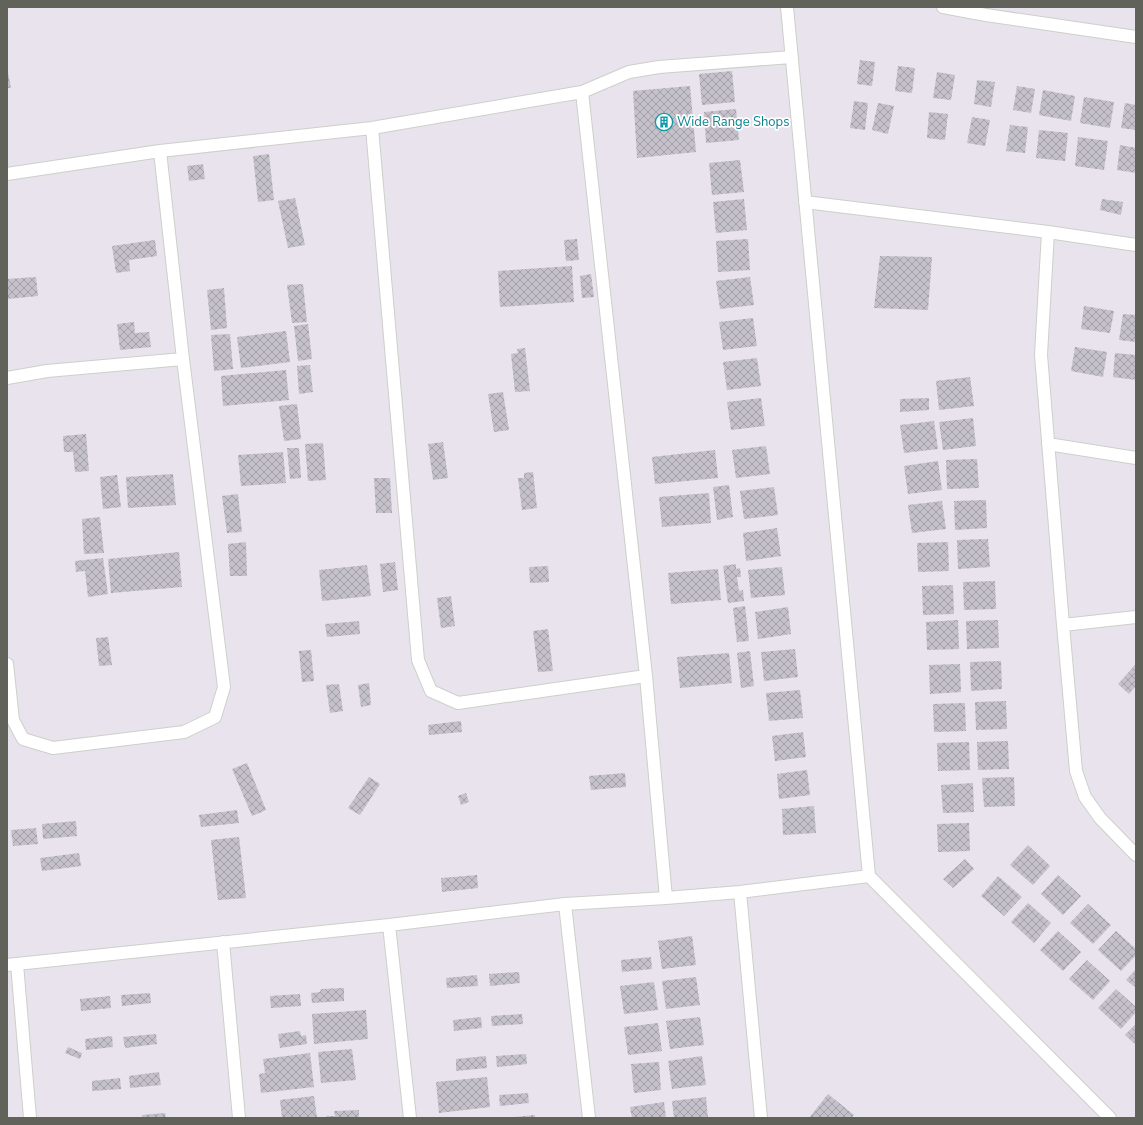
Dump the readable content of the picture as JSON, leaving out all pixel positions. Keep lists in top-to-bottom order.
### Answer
{
  "places": {
    "building": ["Wide Range Shops"]
  }
}
